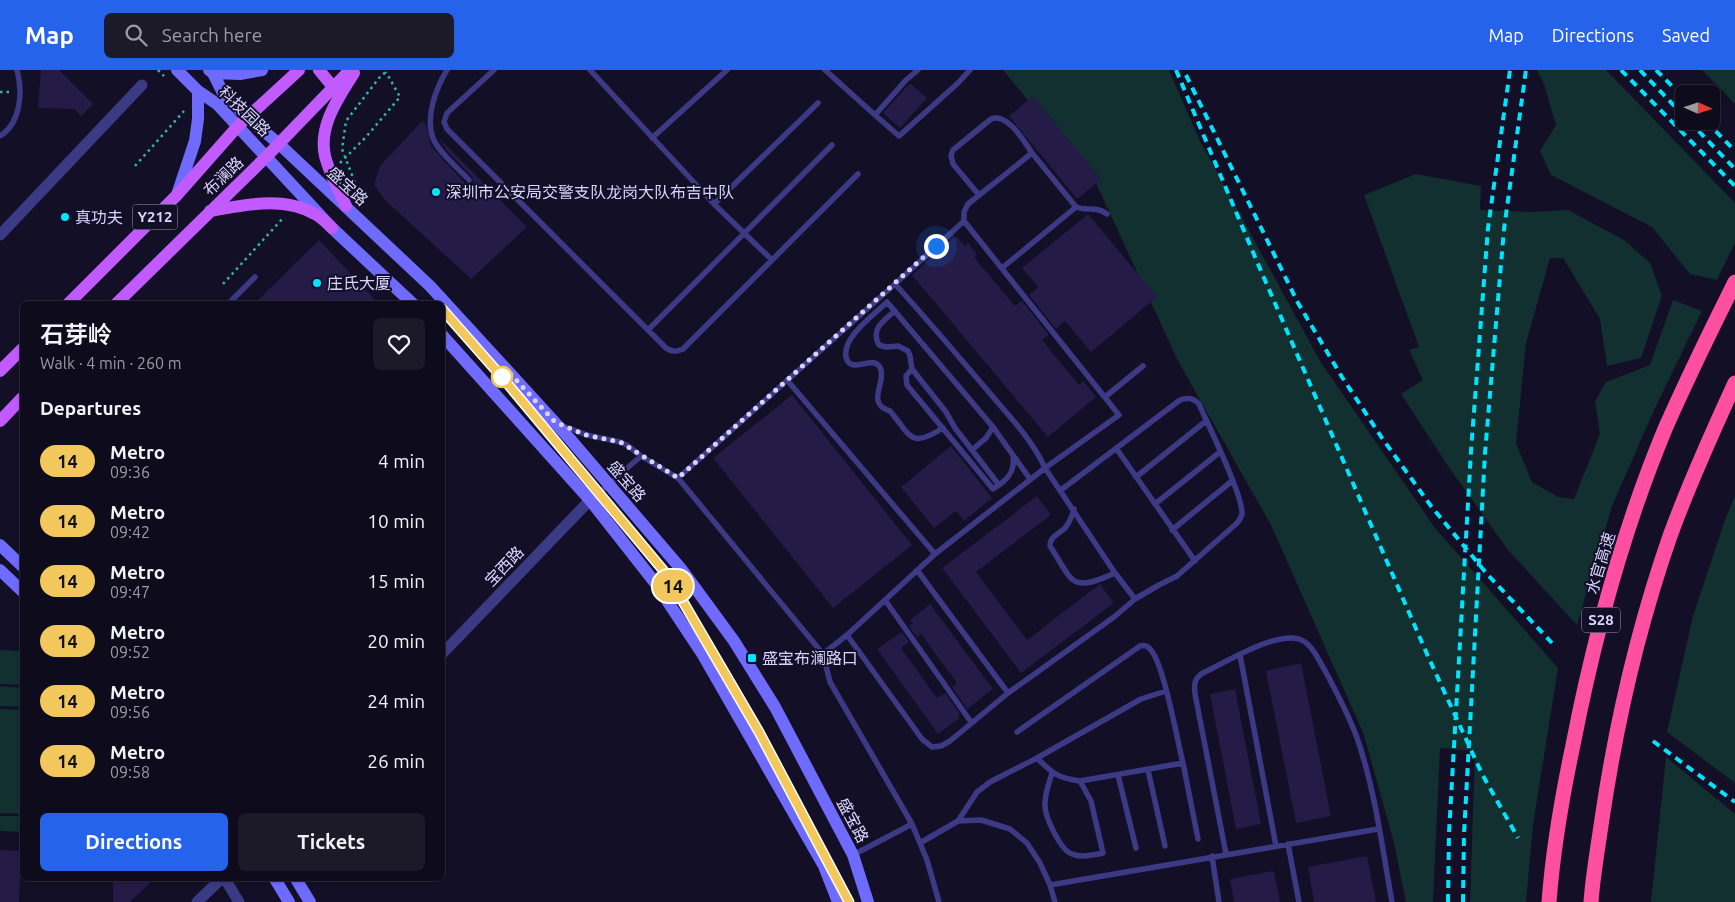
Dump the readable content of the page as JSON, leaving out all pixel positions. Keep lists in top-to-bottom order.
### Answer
{
  "streets": {
    "highway": ["水官高速", "S28"],
    "main road": [
      "科技园路",
      "布澜路",
      "盛宝路",
      "Y212"
    ],
    "street": ["宝西路"]
  },
  "crossings": [
    ["科技园路", "布澜路"],
    ["科技园路", "盛宝路"],
    ["布澜路", "盛宝路"]
  ],
  "places": {
    "other": ["深圳市公安局交警支队龙岗大队布吉中队", "真功夫", "庄氏大厦"],
    "transit": ["盛宝布澜路口"]
  },
  "lines": ["metro line 14"],
  "north": "right",
  "page": {
    "header": "Map",
    "search": "Search here",
    "nav": ["Map", "Directions", "Saved"],
    "on_map": "14",
    "heading": [
      ["石芽岭", "Walk · 4 min · 260 m"],
      "Departures"
    ],
    "list": [
      {
        "mark": "14",
        "name": "Metro",
        "note": "09:36",
        "value": "4 min"
      },
      {
        "mark": "14",
        "name": "Metro",
        "note": "09:42",
        "value": "10 min"
      },
      {
        "mark": "14",
        "name": "Metro",
        "note": "09:47",
        "value": "15 min"
      },
      {
        "mark": "14",
        "name": "Metro",
        "note": "09:52",
        "value": "20 min"
      },
      {
        "mark": "14",
        "name": "Metro",
        "note": "09:56",
        "value": "24 min"
      },
      {
        "mark": "14",
        "name": "Metro",
        "note": "09:58",
        "value": "26 min"
      }
    ],
    "buttons": ["Directions", "Tickets"]
  }
}
